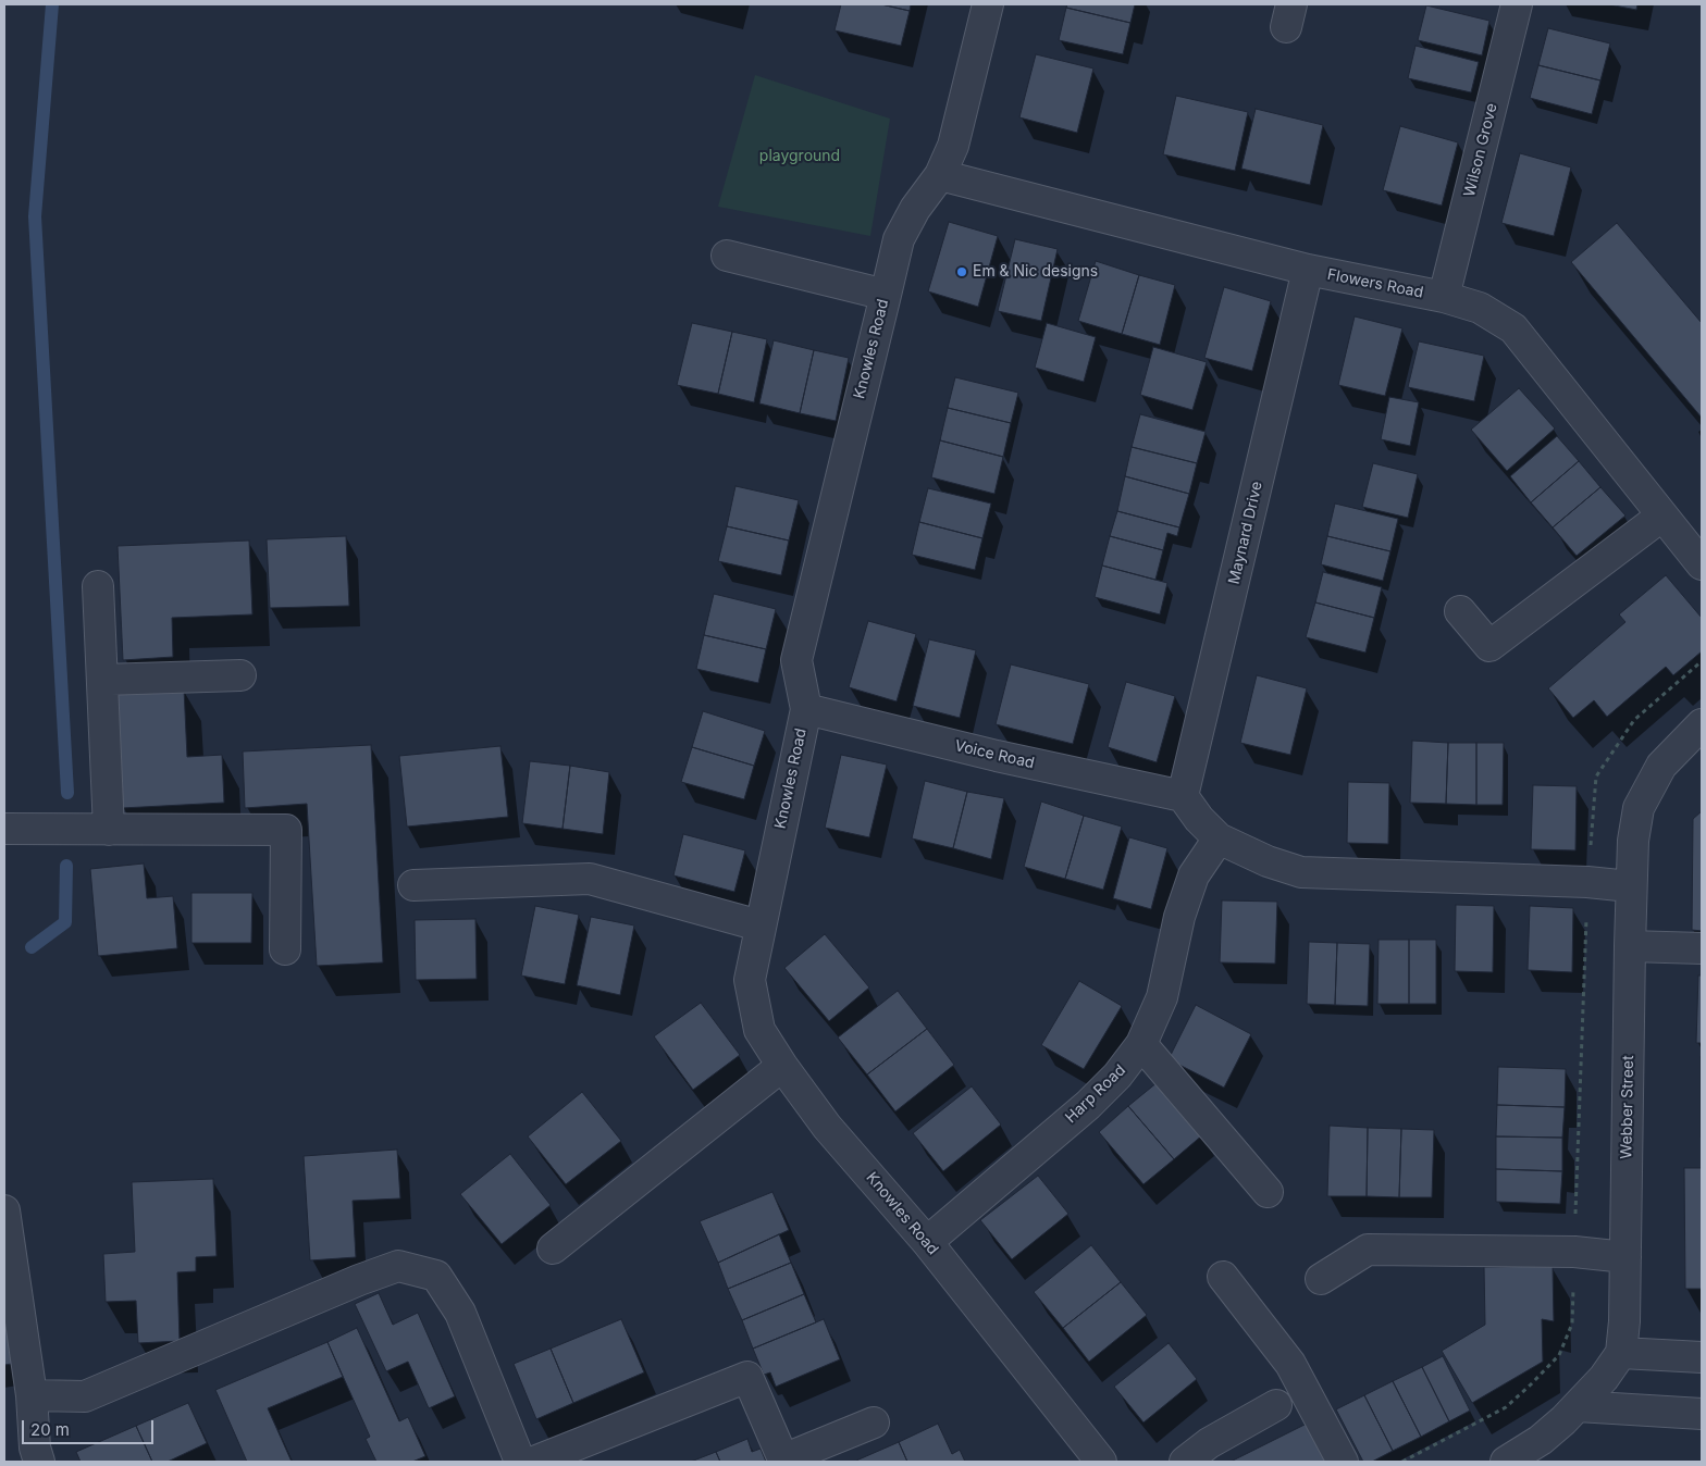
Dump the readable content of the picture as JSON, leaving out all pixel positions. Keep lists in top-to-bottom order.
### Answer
{
  "streets": {
    "street": [
      "Wilson Grove",
      "Flowers Road",
      "Knowles Road",
      "Maynard Drive",
      "Voice Road",
      "Harp Road",
      "Webber Street"
    ]
  },
  "crossings": [
    ["Wilson Grove", "Flowers Road"],
    ["Flowers Road", "Knowles Road"],
    ["Flowers Road", "Maynard Drive"],
    ["Knowles Road", "Voice Road"],
    ["Knowles Road", "Harp Road"],
    ["Maynard Drive", "Voice Road"]
  ],
  "parks": ["playground"],
  "places": ["Em & Nic designs"],
  "scale_bar": "20 m"
}
